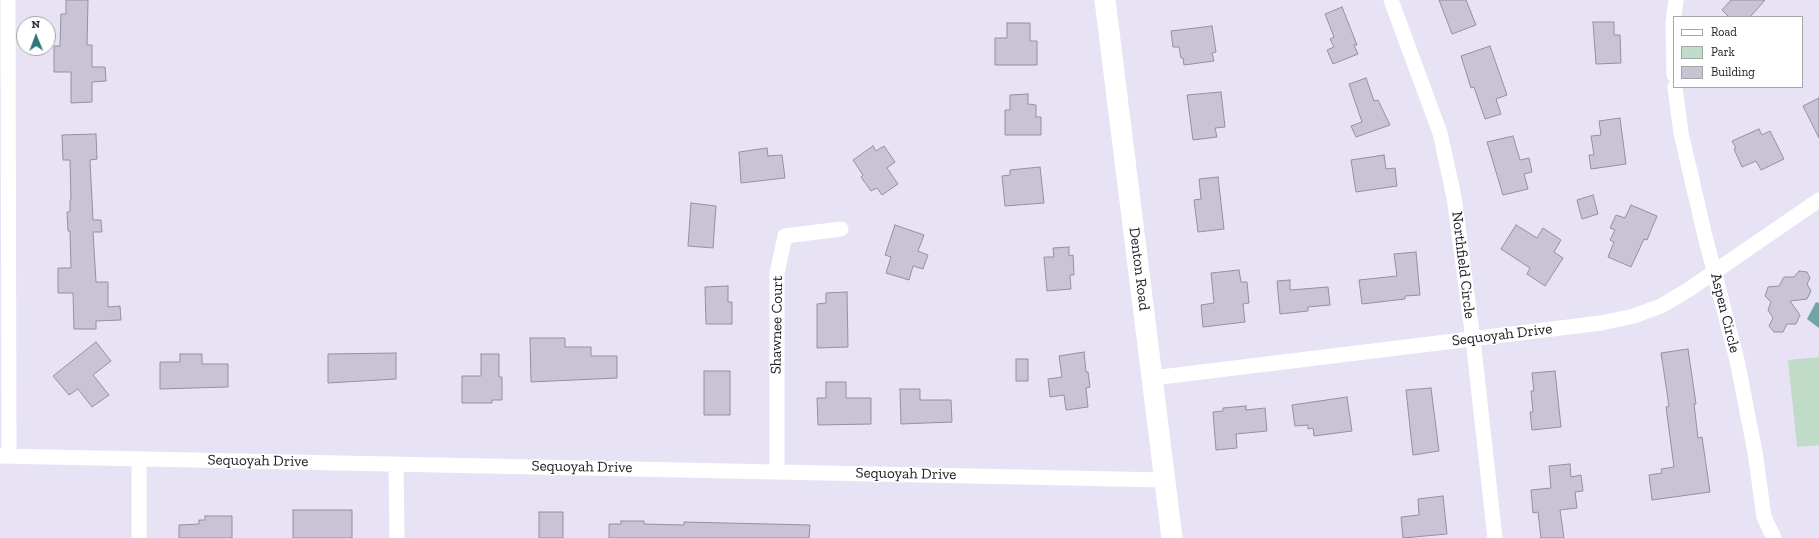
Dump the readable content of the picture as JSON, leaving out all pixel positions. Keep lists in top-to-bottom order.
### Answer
{
  "streets": {
    "street": [
      "Northfield Circle",
      "Denton Road",
      "Aspen Circle",
      "Shawnee Court",
      "Sequoyah Drive"
    ]
  },
  "crossings": [
    ["Northfield Circle", "Sequoyah Drive"],
    ["Denton Road", "Sequoyah Drive"],
    ["Aspen Circle", "Sequoyah Drive"],
    ["Shawnee Court", "Sequoyah Drive"]
  ],
  "legend": ["Road", "Park", "Building"],
  "north": "top"
}
